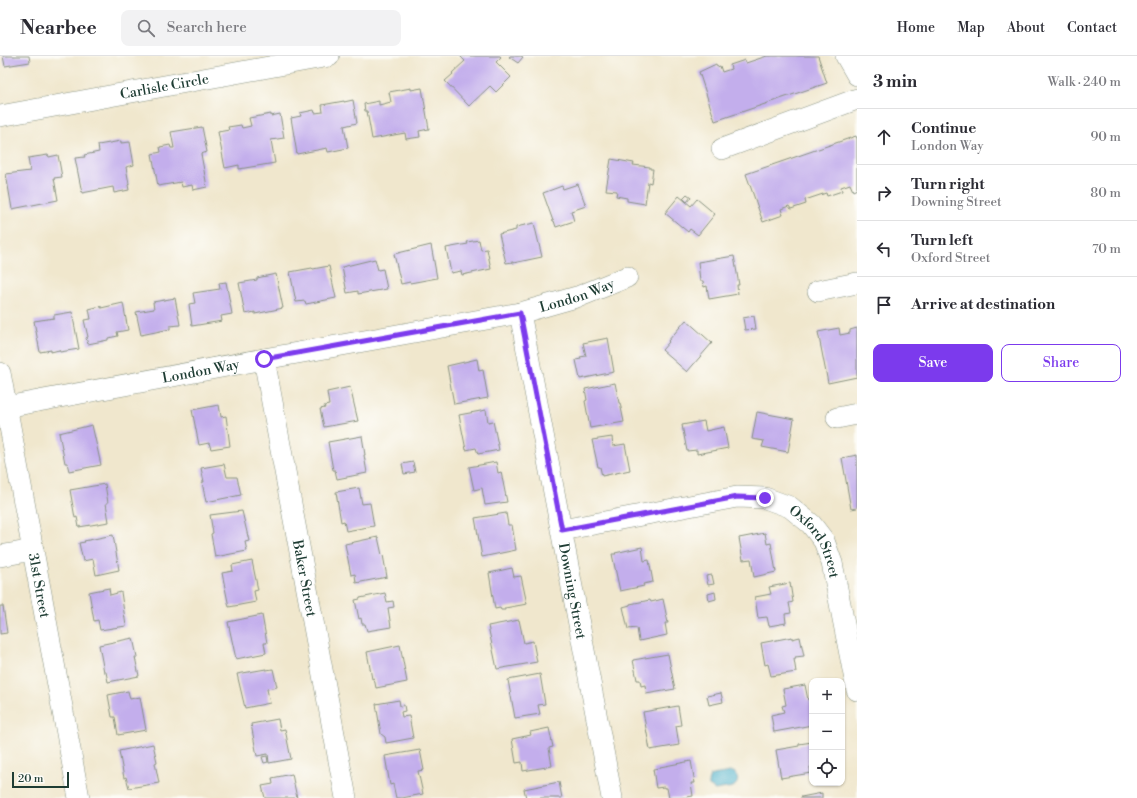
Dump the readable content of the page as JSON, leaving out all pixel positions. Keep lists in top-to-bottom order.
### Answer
{
  "streets": {
    "street": [
      "Carlisle Circle",
      "London Way",
      "Oxford Street",
      "Baker Street",
      "31st Street",
      "Downing Street"
    ]
  },
  "crossings": [
    ["London Way", "Baker Street"],
    ["London Way", "31st Street"],
    ["London Way", "Downing Street"],
    ["Oxford Street", "Downing Street"]
  ],
  "scale_bar": "20 m",
  "page": {
    "header": "Nearbee",
    "search": "Search here",
    "nav": [
      "Home",
      "Map",
      "About",
      "Contact"
    ],
    "heading": ["3 min", "Walk · 240 m"],
    "list": [
      ["Continue", "London Way", "90 m"],
      ["Turn right", "Downing Street", "80 m"],
      ["Turn left", "Oxford Street", "70 m"],
      "Arrive at destination"
    ],
    "buttons": ["Save", "Share"],
    "map_buttons": ["+", "−"],
    "scale": "20 m"
  }
}
